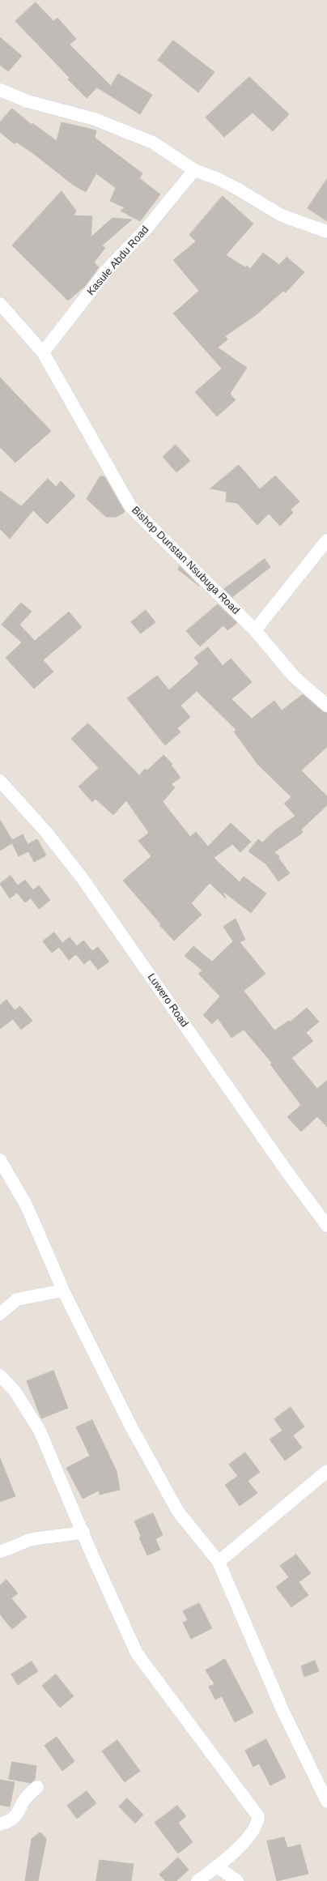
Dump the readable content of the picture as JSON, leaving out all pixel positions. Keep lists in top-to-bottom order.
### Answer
{
  "streets": {
    "street": ["Kasule Abdu Road", "Bishop Dunstan Nsubuga Road", "Luwero Road"]
  },
  "crossings": [
    ["Kasule Abdu Road", "Bishop Dunstan Nsubuga Road"]
  ]
}
